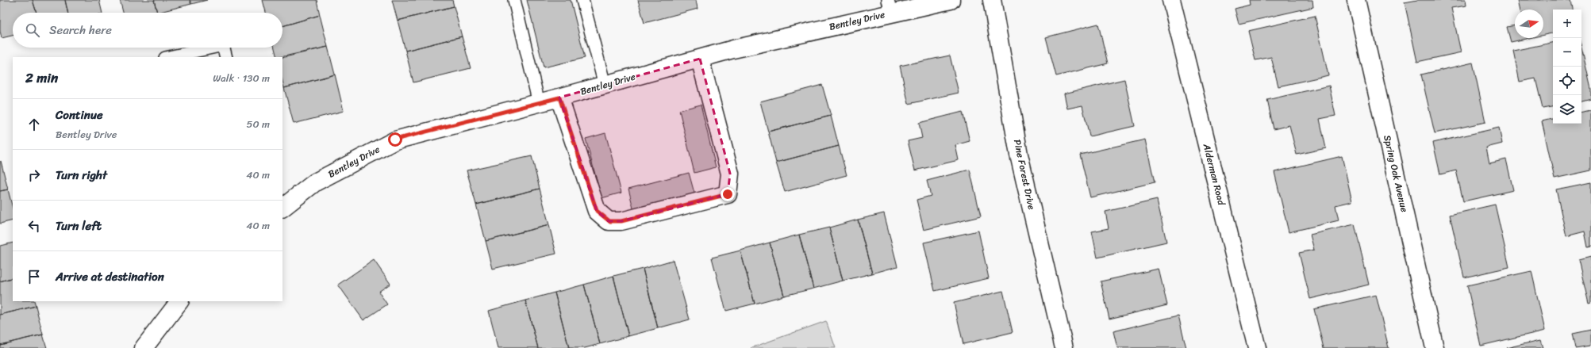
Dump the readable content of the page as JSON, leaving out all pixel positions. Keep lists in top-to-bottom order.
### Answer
{
  "streets": {
    "street": [
      "Bentley Drive",
      "Spring Oak Avenue",
      "Pine Forest Drive",
      "Alderman Road"
    ]
  },
  "north": "right",
  "page": {
    "map_buttons": ["+", "−"],
    "search": "Search here",
    "heading": ["2 min", "Walk · 130 m"],
    "list": [
      ["Continue", "Bentley Drive", "50 m"],
      ["Turn right", "40 m"],
      ["Turn left", "40 m"],
      "Arrive at destination"
    ]
  }
}
